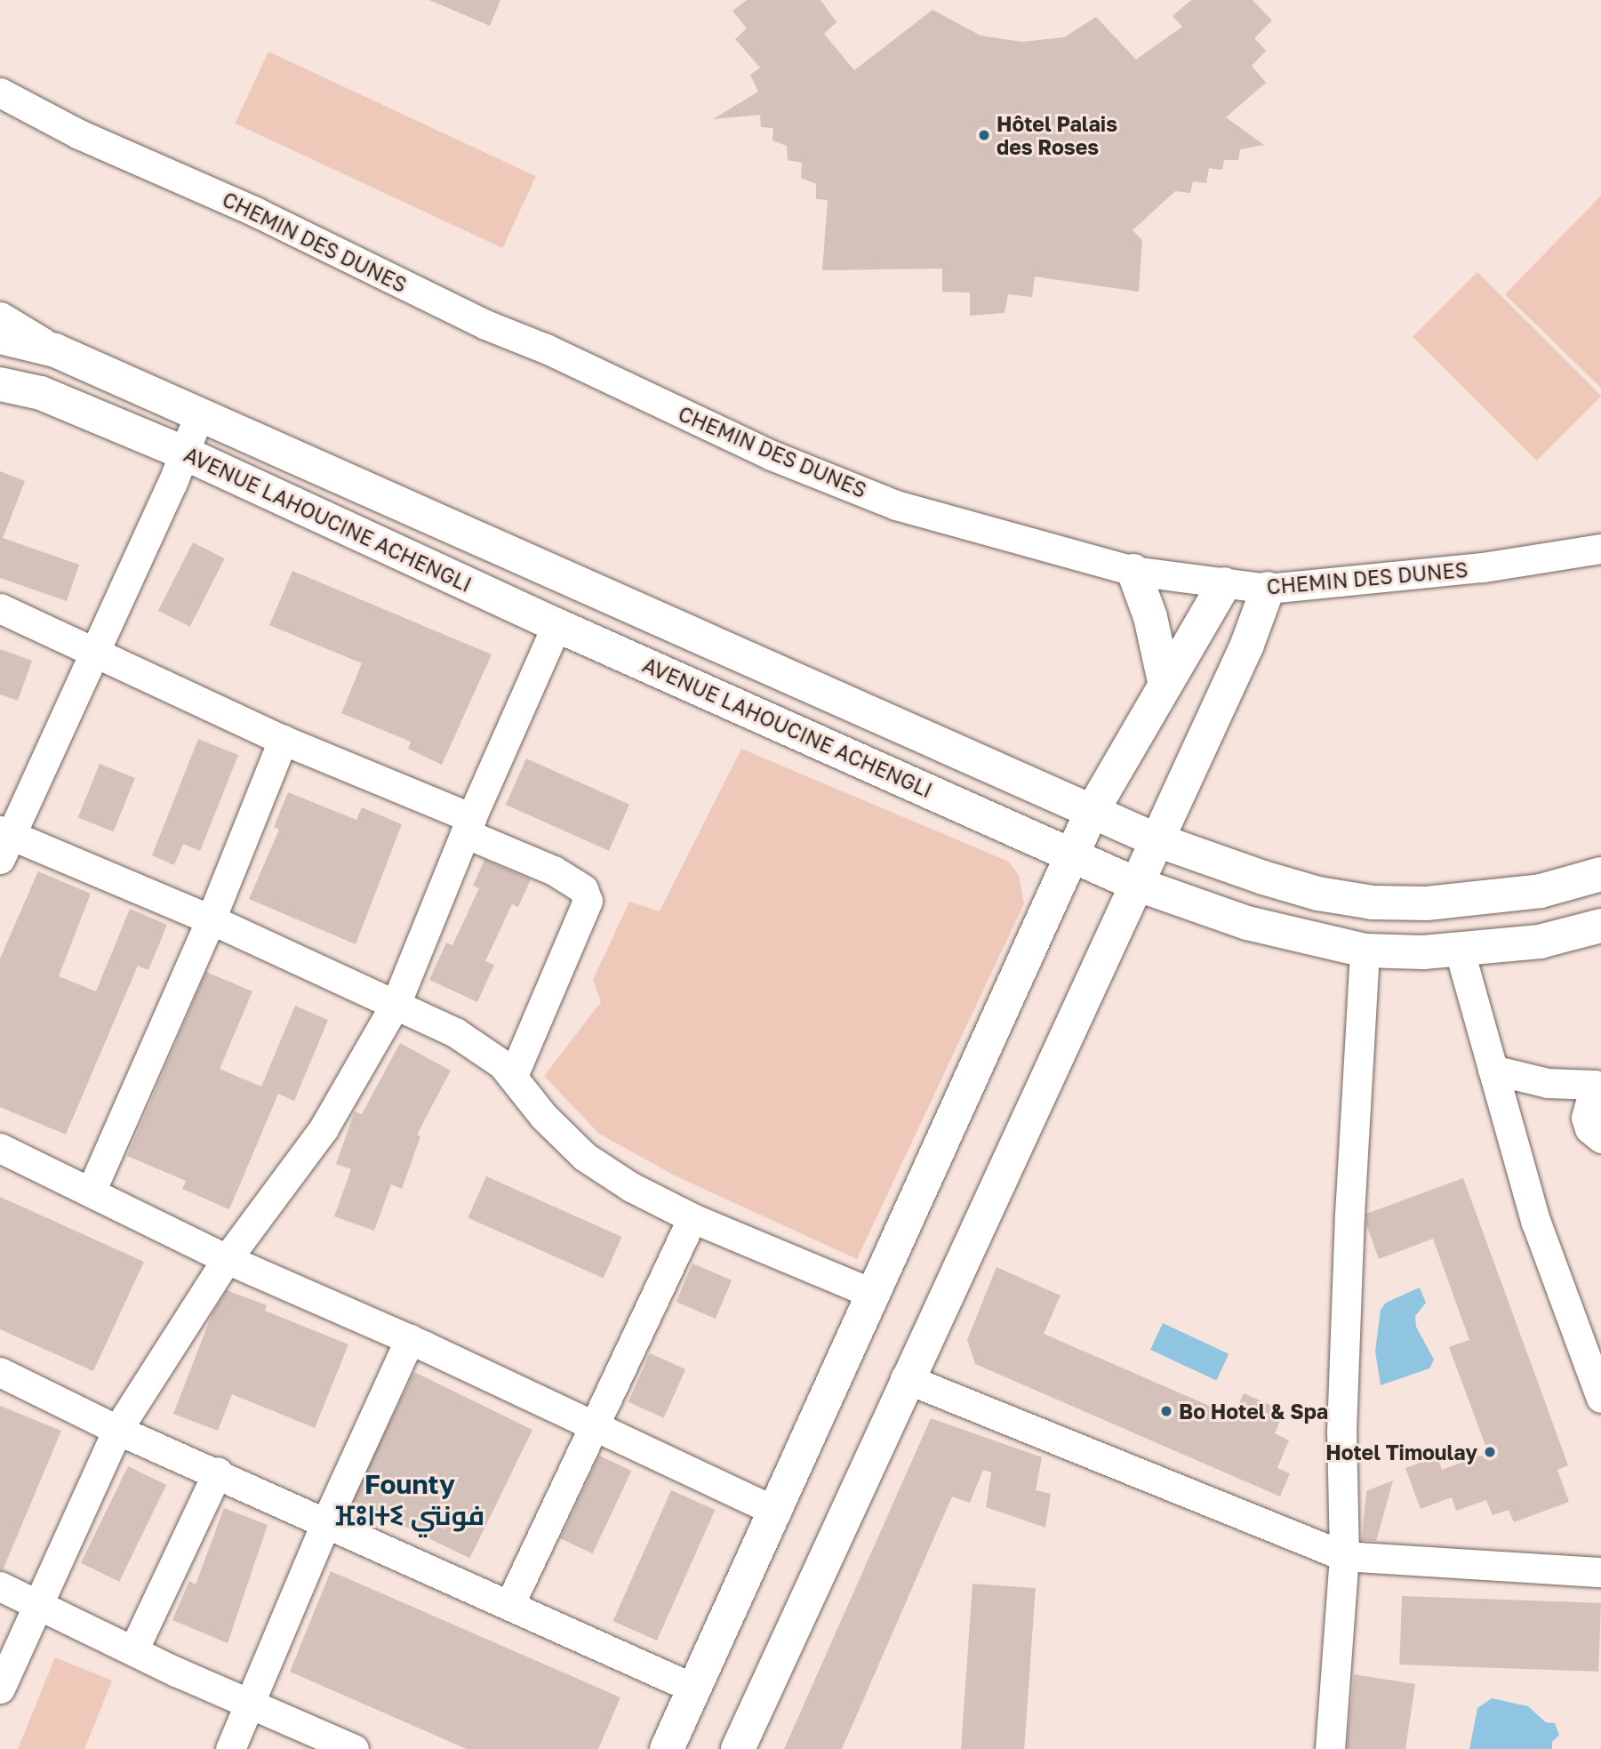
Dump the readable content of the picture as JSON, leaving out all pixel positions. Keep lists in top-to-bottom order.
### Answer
{
  "streets": {
    "street": ["CHEMIN DES DUNES", "AVENUE LAHOUCINE ACHENGLI"]
  },
  "districts": ["Founty ⴼⵓⵏⵜⵉ فونتي"],
  "places": ["Hôtel Palais des Roses", "Bo Hotel & Spa", "Hotel Timoulay"]
}
